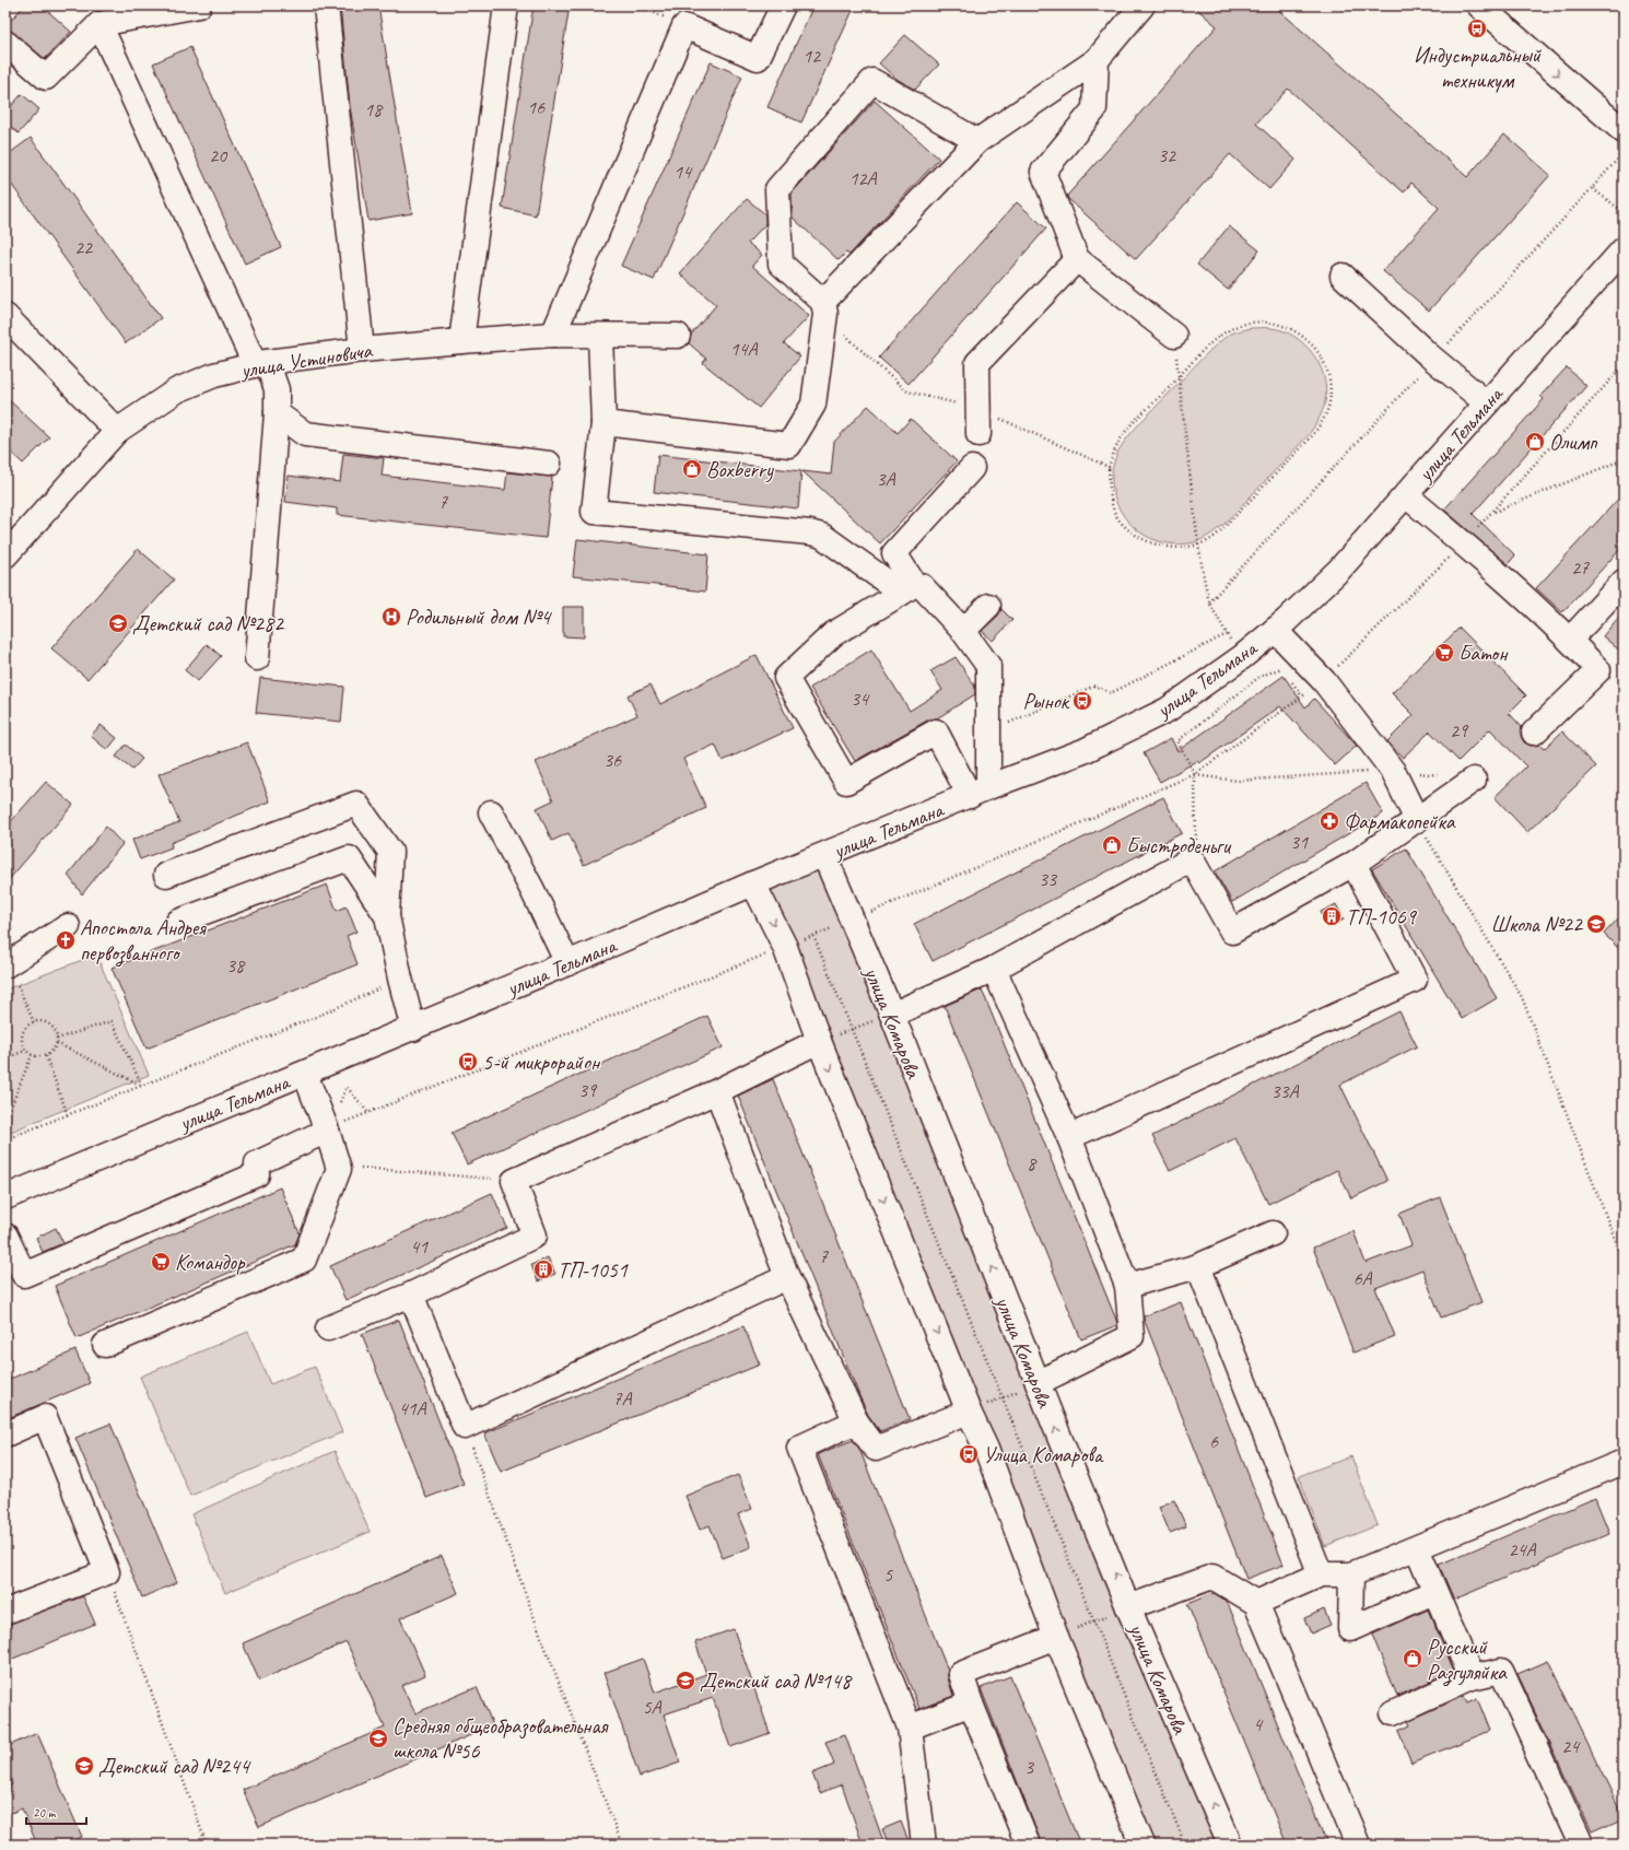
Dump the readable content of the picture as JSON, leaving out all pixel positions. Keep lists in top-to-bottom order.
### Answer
{
  "streets": {
    "street": ["улица Устиновича", "улица Тельмана", "улица Комарова"]
  },
  "crossings": [
    ["улица Тельмана", "улица Комарова"]
  ],
  "places": {
    "bus stop": [
      "Индустриальный техникум",
      "Рынок",
      "5-й микрорайон",
      "Улица Комарова"
    ],
    "shop": [
      "Олимп",
      "Boxberry",
      "Быстроденьги",
      "Русский Разгуляйка"
    ],
    "hospital": ["Родильный дом №4"],
    "school or university": [
      "Детский сад №282",
      "Школа №22",
      "Детский сад №148",
      "Средняя общеобразовательная школа №56",
      "Детский сад №244"
    ],
    "supermarket": ["Батон", "Командор"],
    "pharmacy": ["Фармакопейка"],
    "building": ["ТП-1069", "ТП-1051"],
    "church": ["Апостола Андрея первозванного"]
  },
  "house_numbers": [
    "12",
    "16",
    "18",
    "20",
    "32",
    "14",
    "12А",
    "22",
    "14А",
    "3А",
    "7",
    "27",
    "34",
    "29",
    "36",
    "31",
    "33",
    "38",
    "39",
    "33А",
    "8",
    "41",
    "7",
    "6А",
    "7А",
    "41А",
    "6",
    "24А",
    "5",
    "5А",
    "4",
    "24",
    "3"
  ],
  "scale_bar": "20 m"
}
